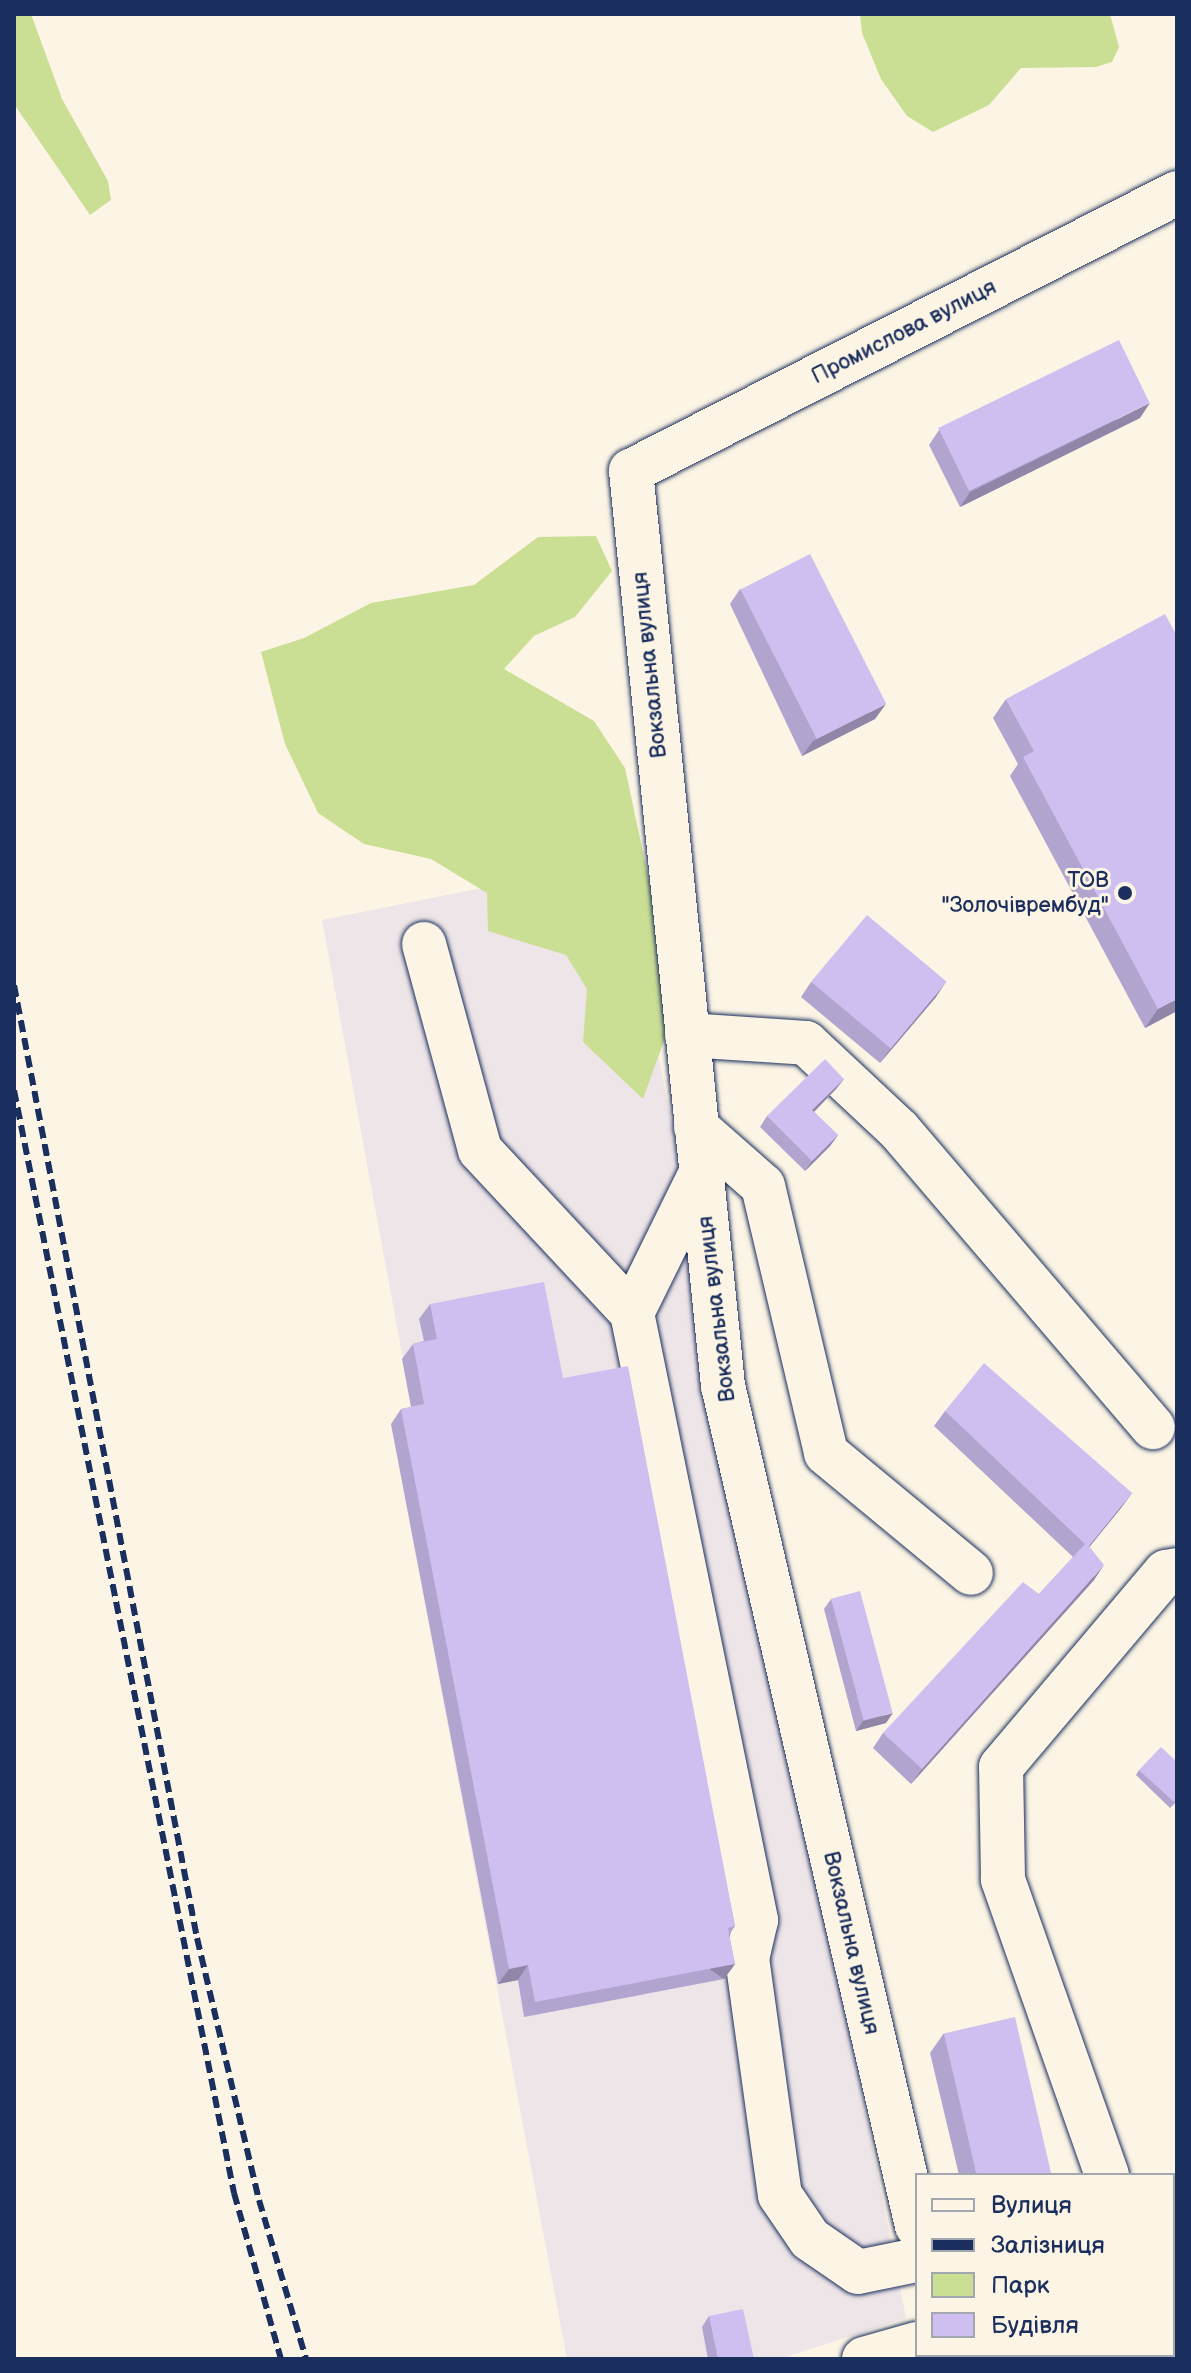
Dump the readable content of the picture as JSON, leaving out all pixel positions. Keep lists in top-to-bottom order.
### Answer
{
  "streets": {
    "street": ["Промислова вулиця", "Вокзальна вулиця"]
  },
  "crossings": [
    ["Промислова вулиця", "Вокзальна вулиця"]
  ],
  "places": ["ТОВ \"Золочіврембуд\""],
  "legend": [
    "Вулиця",
    "Залізниця",
    "Парк",
    "Будівля"
  ]
}
